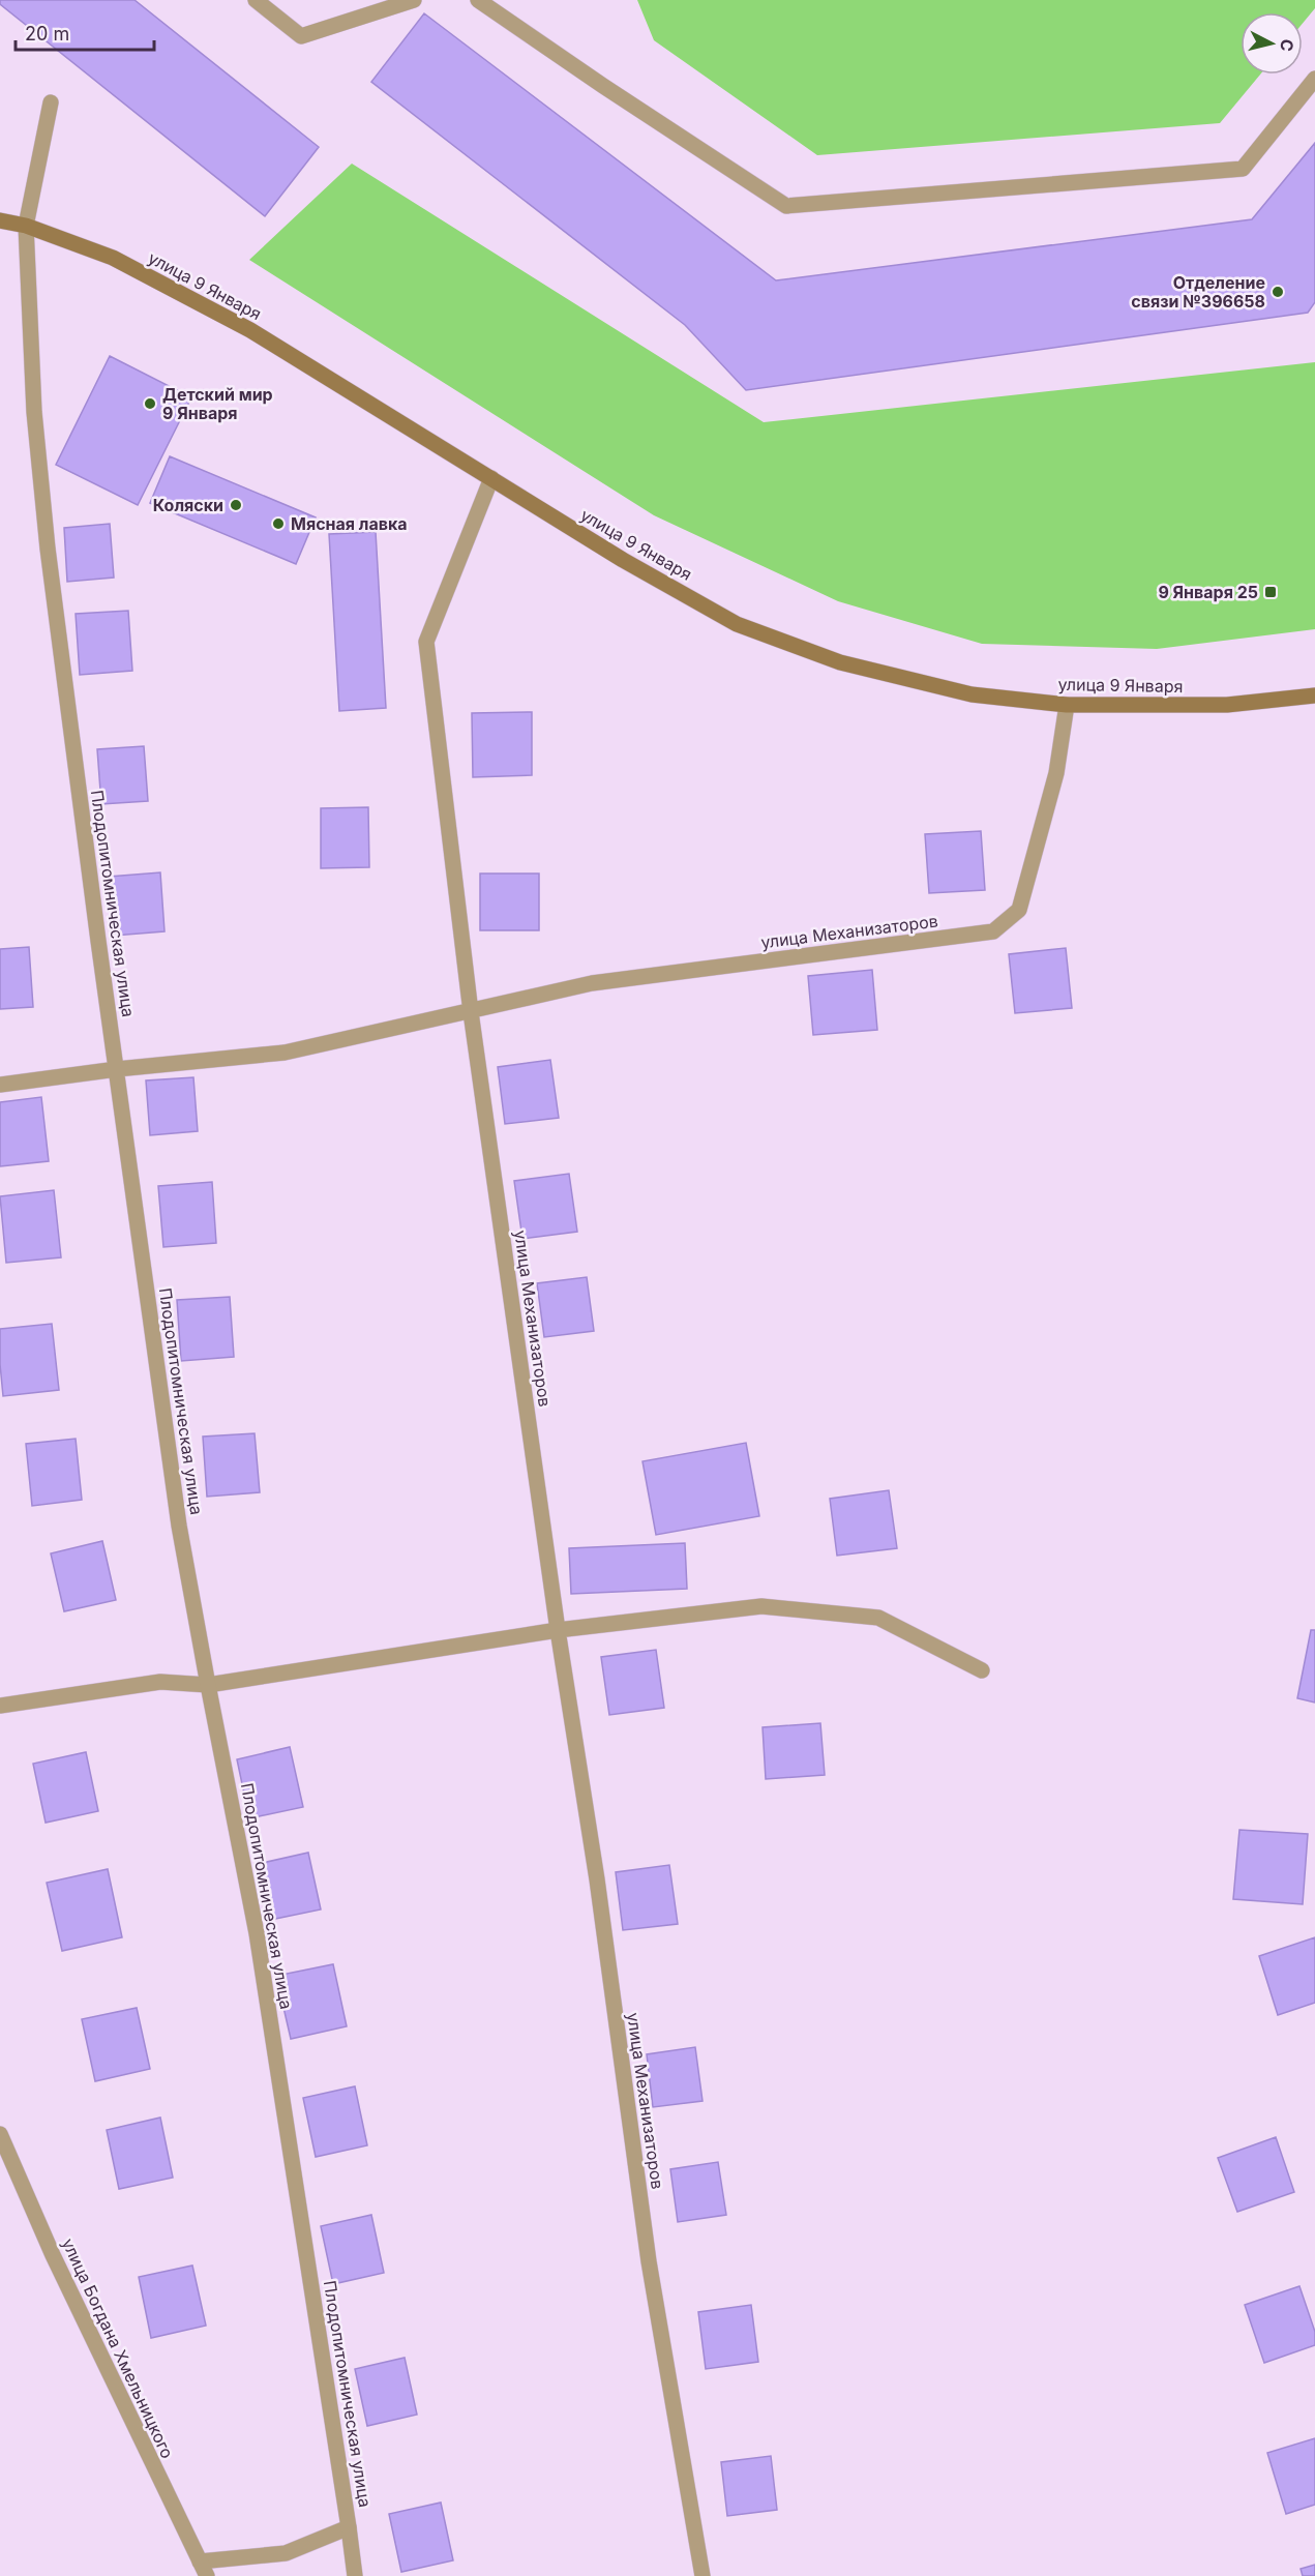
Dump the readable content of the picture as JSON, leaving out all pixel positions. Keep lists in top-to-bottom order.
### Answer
{
  "streets": {
    "main road": ["улица 9 Января"],
    "street": ["Плодопитомническая улица", "улица Механизаторов", "улица Богдана Хмельницкого"]
  },
  "crossings": [
    ["улица 9 Января", "Плодопитомническая улица"],
    ["улица 9 Января", "улица Механизаторов"]
  ],
  "places": {
    "other": [
      "Отделение связи №396658",
      "Детский мир 9 Января",
      "Коляски",
      "Мясная лавка"
    ],
    "transit": ["9 Января 25"]
  },
  "scale_bar": "20 m",
  "north": "right"
}
